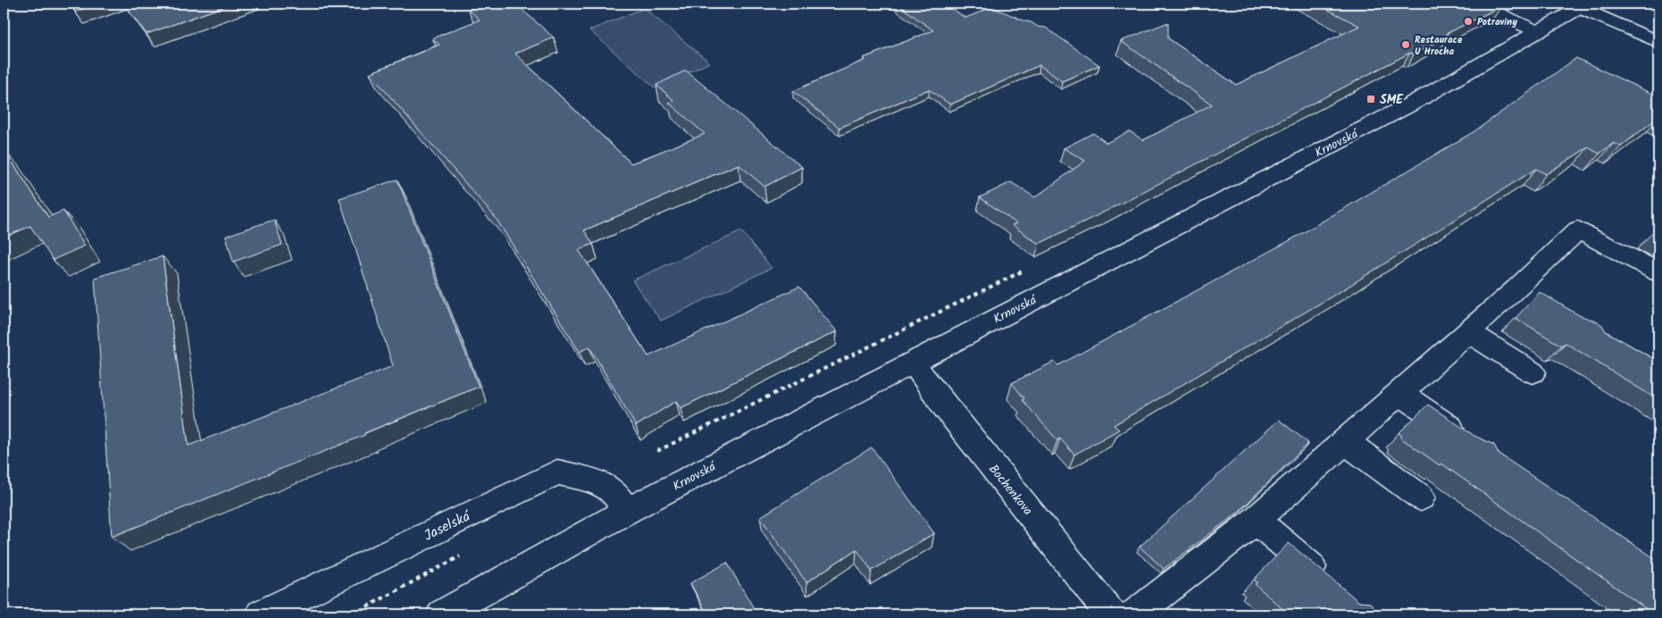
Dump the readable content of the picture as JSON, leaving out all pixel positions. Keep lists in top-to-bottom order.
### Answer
{
  "streets": {
    "street": ["Krnovská", "Bochenkova", "Jaselská"]
  },
  "crossings": [
    ["Krnovská", "Bochenkova"],
    ["Krnovská", "Jaselská"]
  ],
  "places": {
    "other": ["Potraviny", "Restaurace U Hrocha"],
    "transit": ["SME"]
  }
}
